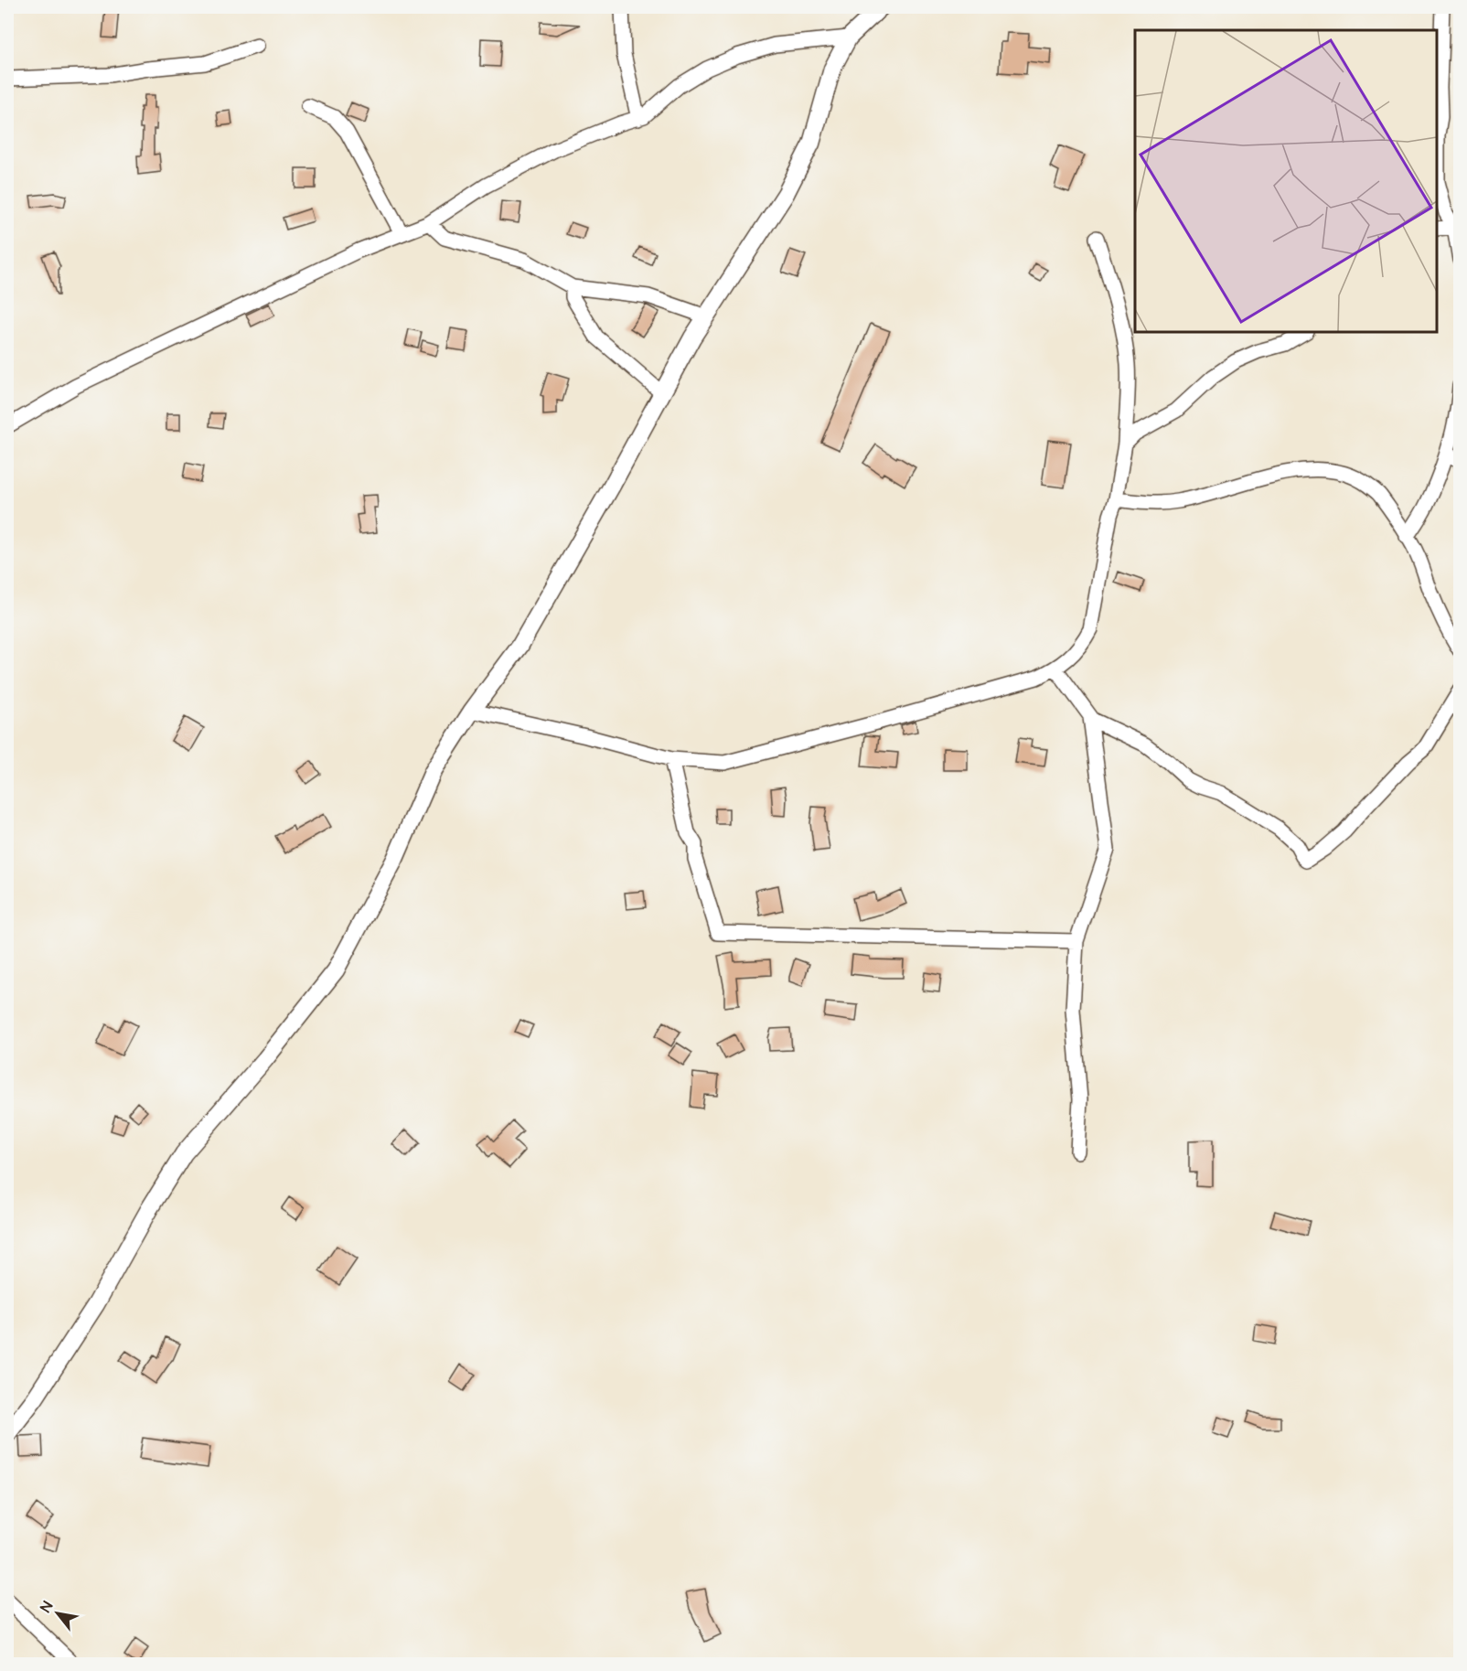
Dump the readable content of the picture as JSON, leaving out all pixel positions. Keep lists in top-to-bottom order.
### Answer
{
  "north": "top left"
}
